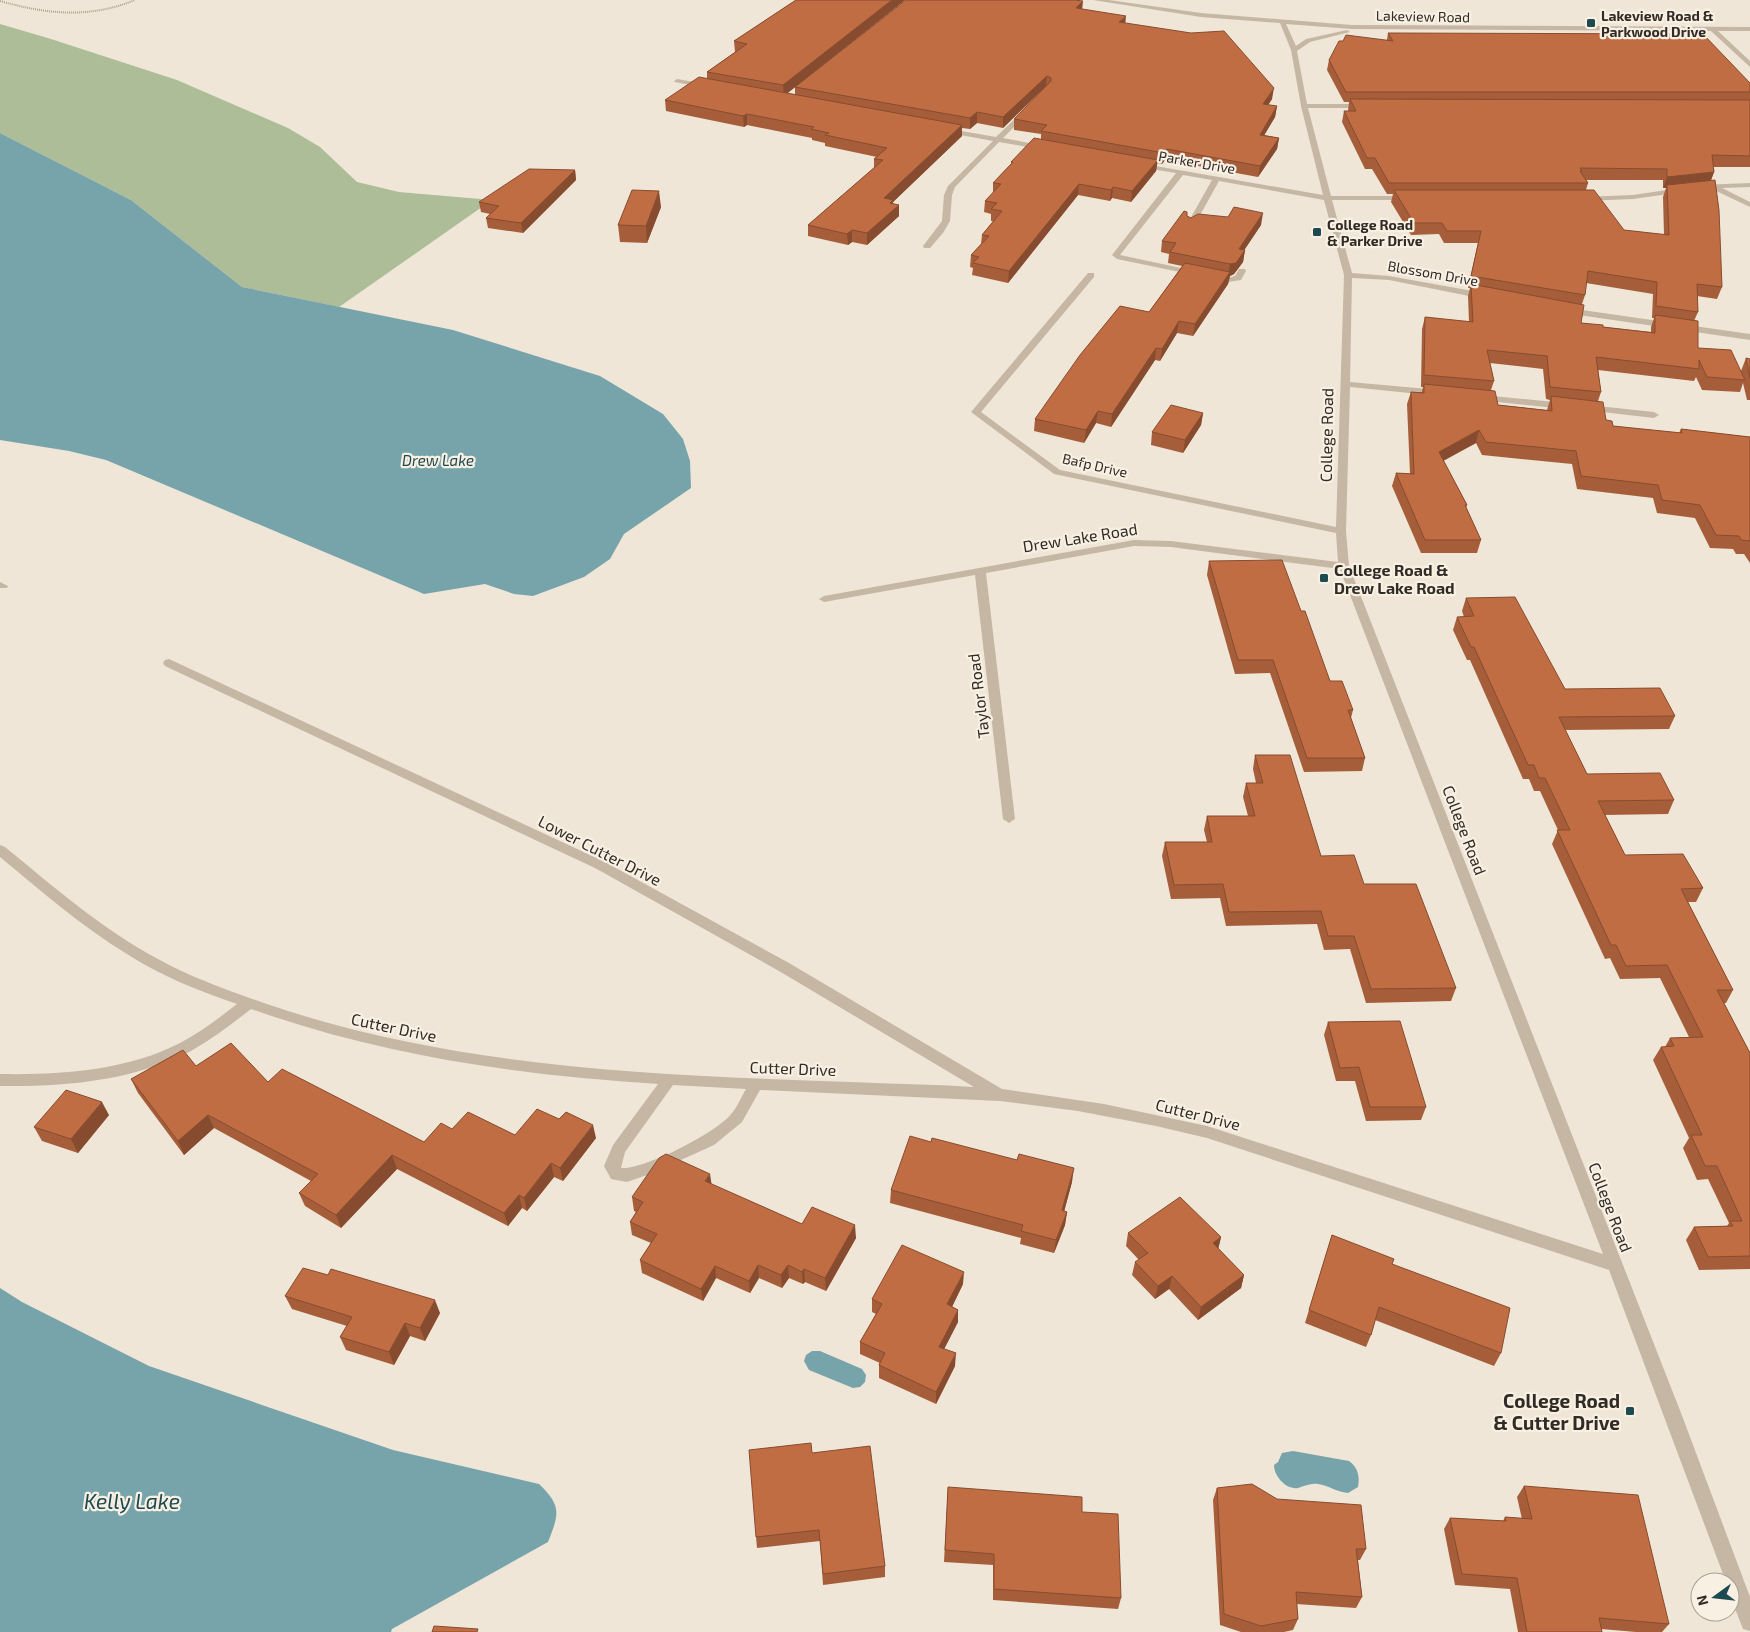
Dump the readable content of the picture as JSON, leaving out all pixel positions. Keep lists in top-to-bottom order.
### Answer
{
  "streets": {
    "street": [
      "Lakeview Road",
      "Parker Drive",
      "Blossom Drive",
      "College Road",
      "Bafp Drive",
      "Drew Lake Road",
      "Taylor Road",
      "Lower Cutter Drive",
      "Cutter Drive"
    ]
  },
  "crossings": [
    ["Lakeview Road", "College Road"],
    ["Parker Drive", "College Road"],
    ["Blossom Drive", "College Road"],
    ["College Road", "Bafp Drive"],
    ["College Road", "Drew Lake Road"],
    ["College Road", "Cutter Drive"],
    ["Drew Lake Road", "Taylor Road"],
    ["Lower Cutter Drive", "Cutter Drive"]
  ],
  "water": ["Drew Lake", "Kelly Lake"],
  "places": {
    "transit": [
      "Lakeview Road & Parkwood Drive",
      "College Road & Parker Drive",
      "College Road & Drew Lake Road",
      "College Road & Cutter Drive"
    ]
  },
  "north": "left"
}
